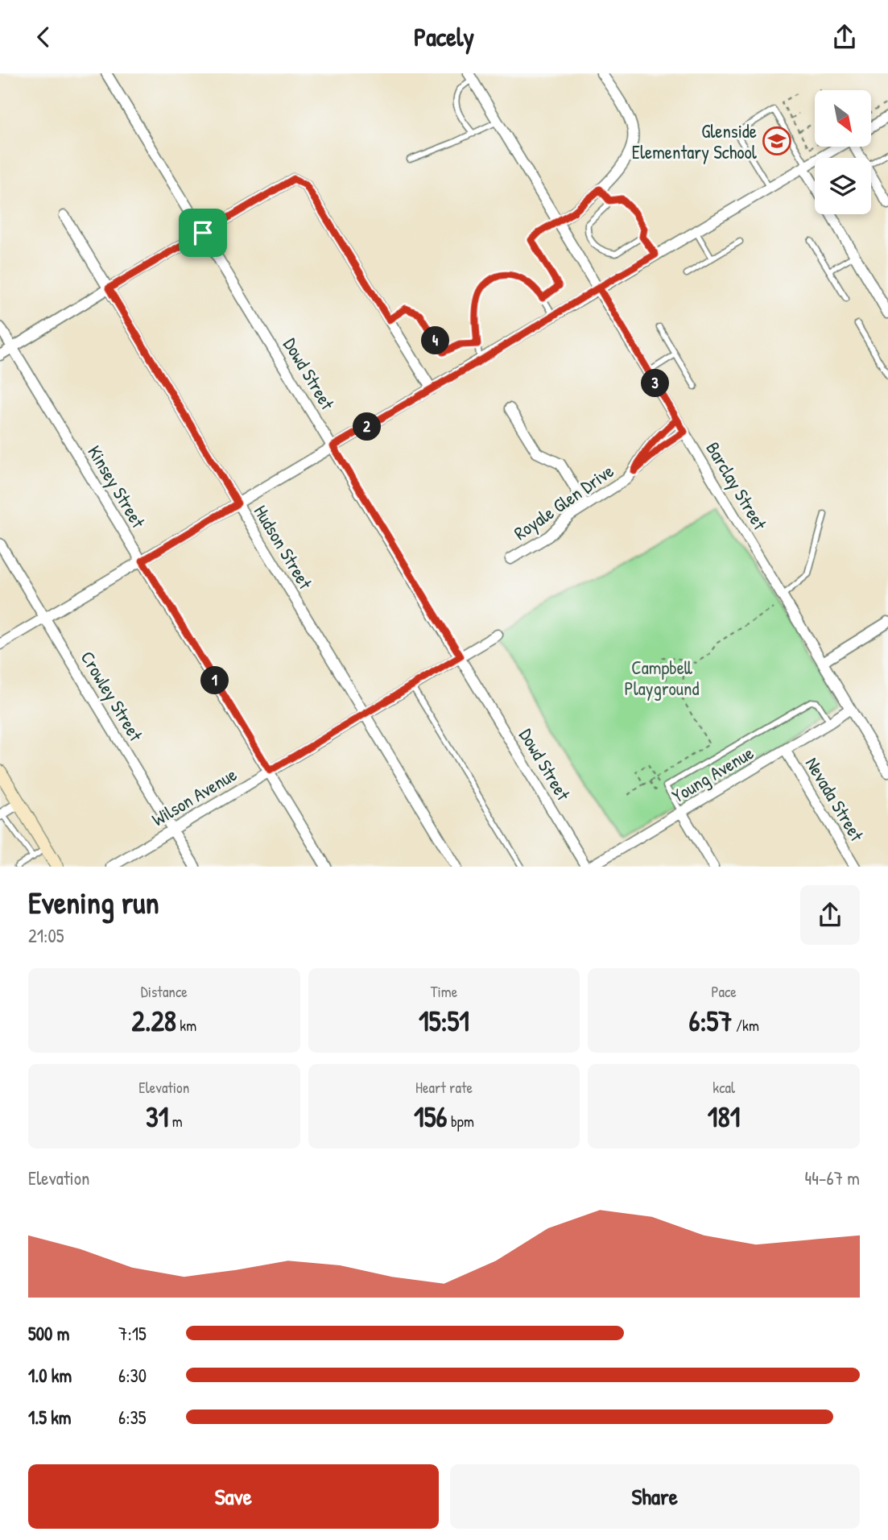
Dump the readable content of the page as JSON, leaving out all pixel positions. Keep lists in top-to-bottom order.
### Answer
{
  "streets": {
    "street": [
      "Dowd Street",
      "Barclay Street",
      "Kinsey Street",
      "Royale Glen Drive",
      "Hudson Street",
      "Crowley Street",
      "Young Avenue",
      "Wilson Avenue",
      "Nevada Street"
    ]
  },
  "crossings": [
    ["Dowd Street", "Young Avenue"],
    ["Dowd Street", "Wilson Avenue"],
    ["Barclay Street", "Royale Glen Drive"],
    ["Barclay Street", "Young Avenue"],
    ["Kinsey Street", "Wilson Avenue"],
    ["Hudson Street", "Wilson Avenue"],
    ["Crowley Street", "Wilson Avenue"],
    ["Young Avenue", "Nevada Street"]
  ],
  "parks": ["Campbell Playground"],
  "places": {
    "school or university": ["Glenside Elementary School"]
  },
  "north": "bottom right",
  "page": {
    "header": "Pacely",
    "pins": [
      "4",
      "3",
      "2",
      "1"
    ],
    "heading": ["Evening run", "21:05"],
    "stats": [
      ["Distance", "2.28 km"],
      ["Time", "15:51"],
      ["Pace", "6:57 /km"],
      ["Elevation", "31 m"],
      ["Heart rate", "156 bpm"],
      ["kcal", "181"]
    ],
    "chart": ["Elevation", "44–67 m"],
    "list": [
      {
        "name": "500 m",
        "note": "7:15"
      },
      {
        "name": "1.0 km",
        "note": "6:30"
      },
      {
        "name": "1.5 km",
        "note": "6:35"
      }
    ],
    "buttons": ["Save", "Share"]
  }
}
